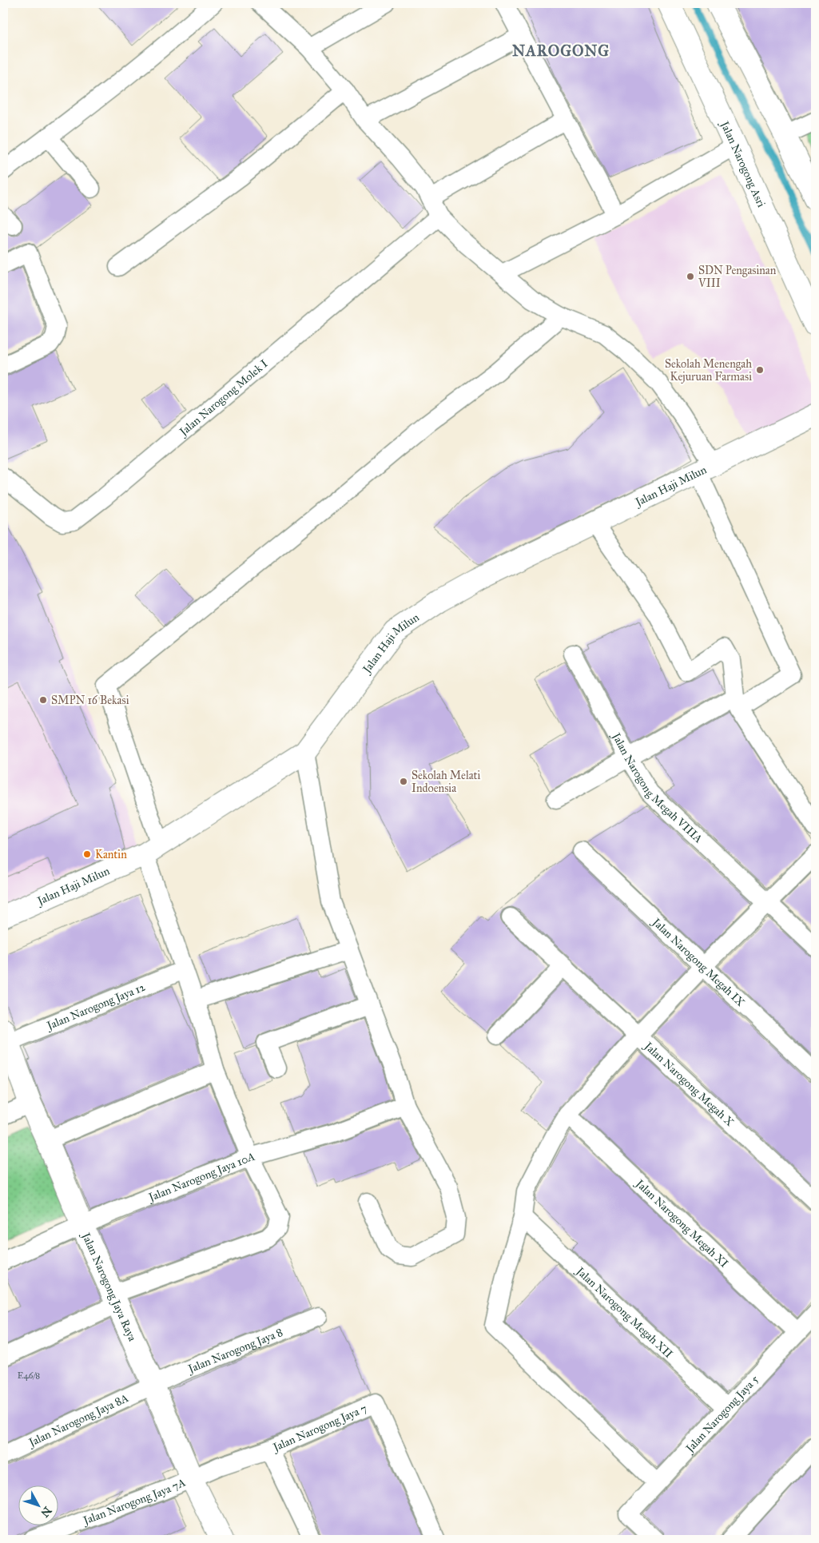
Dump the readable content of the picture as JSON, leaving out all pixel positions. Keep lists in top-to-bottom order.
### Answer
{
  "streets": {
    "street": [
      "Jalan Narogong Asri",
      "Jalan Narogong Molek I",
      "Jalan Haji Milun",
      "Jalan Narogong Megah VIIIA",
      "Jalan Narogong Megah IX",
      "Jalan Narogong Jaya 12",
      "Jalan Narogong Megah X",
      "Jalan Narogong Jaya 10A",
      "Jalan Narogong Megah XI",
      "Jalan Narogong Jaya Raya",
      "Jalan Narogong Megah XII",
      "Jalan Narogong Jaya 8",
      "Jalan Narogong Jaya 5",
      "Jalan Narogong Jaya 8A",
      "Jalan Narogong Jaya 7",
      "Jalan Narogong Jaya 7A"
    ]
  },
  "crossings": [
    ["Jalan Narogong Jaya 12", "Jalan Narogong Jaya Raya"],
    ["Jalan Narogong Jaya 10A", "Jalan Narogong Jaya Raya"],
    ["Jalan Narogong Megah XI", "Jalan Narogong Jaya 5"],
    ["Jalan Narogong Jaya Raya", "Jalan Narogong Jaya 8"],
    ["Jalan Narogong Jaya Raya", "Jalan Narogong Jaya 8A"],
    ["Jalan Narogong Jaya Raya", "Jalan Narogong Jaya 7"],
    ["Jalan Narogong Jaya Raya", "Jalan Narogong Jaya 7A"],
    ["Jalan Narogong Megah XII", "Jalan Narogong Jaya 5"],
    ["Jalan Narogong Jaya 8", "Jalan Narogong Jaya 8A"],
    ["Jalan Narogong Jaya 7", "Jalan Narogong Jaya 7A"]
  ],
  "districts": ["NAROGONG"],
  "places": [
    "SDN Pengasinan VIII",
    "Sekolah Menengah Kejuruan Farmasi",
    "SMPN 16 Bekasi",
    "Sekolah Melati Indoensia",
    "Kantin"
  ],
  "house_numbers": ["E46/8"],
  "north": "bottom right"
}
